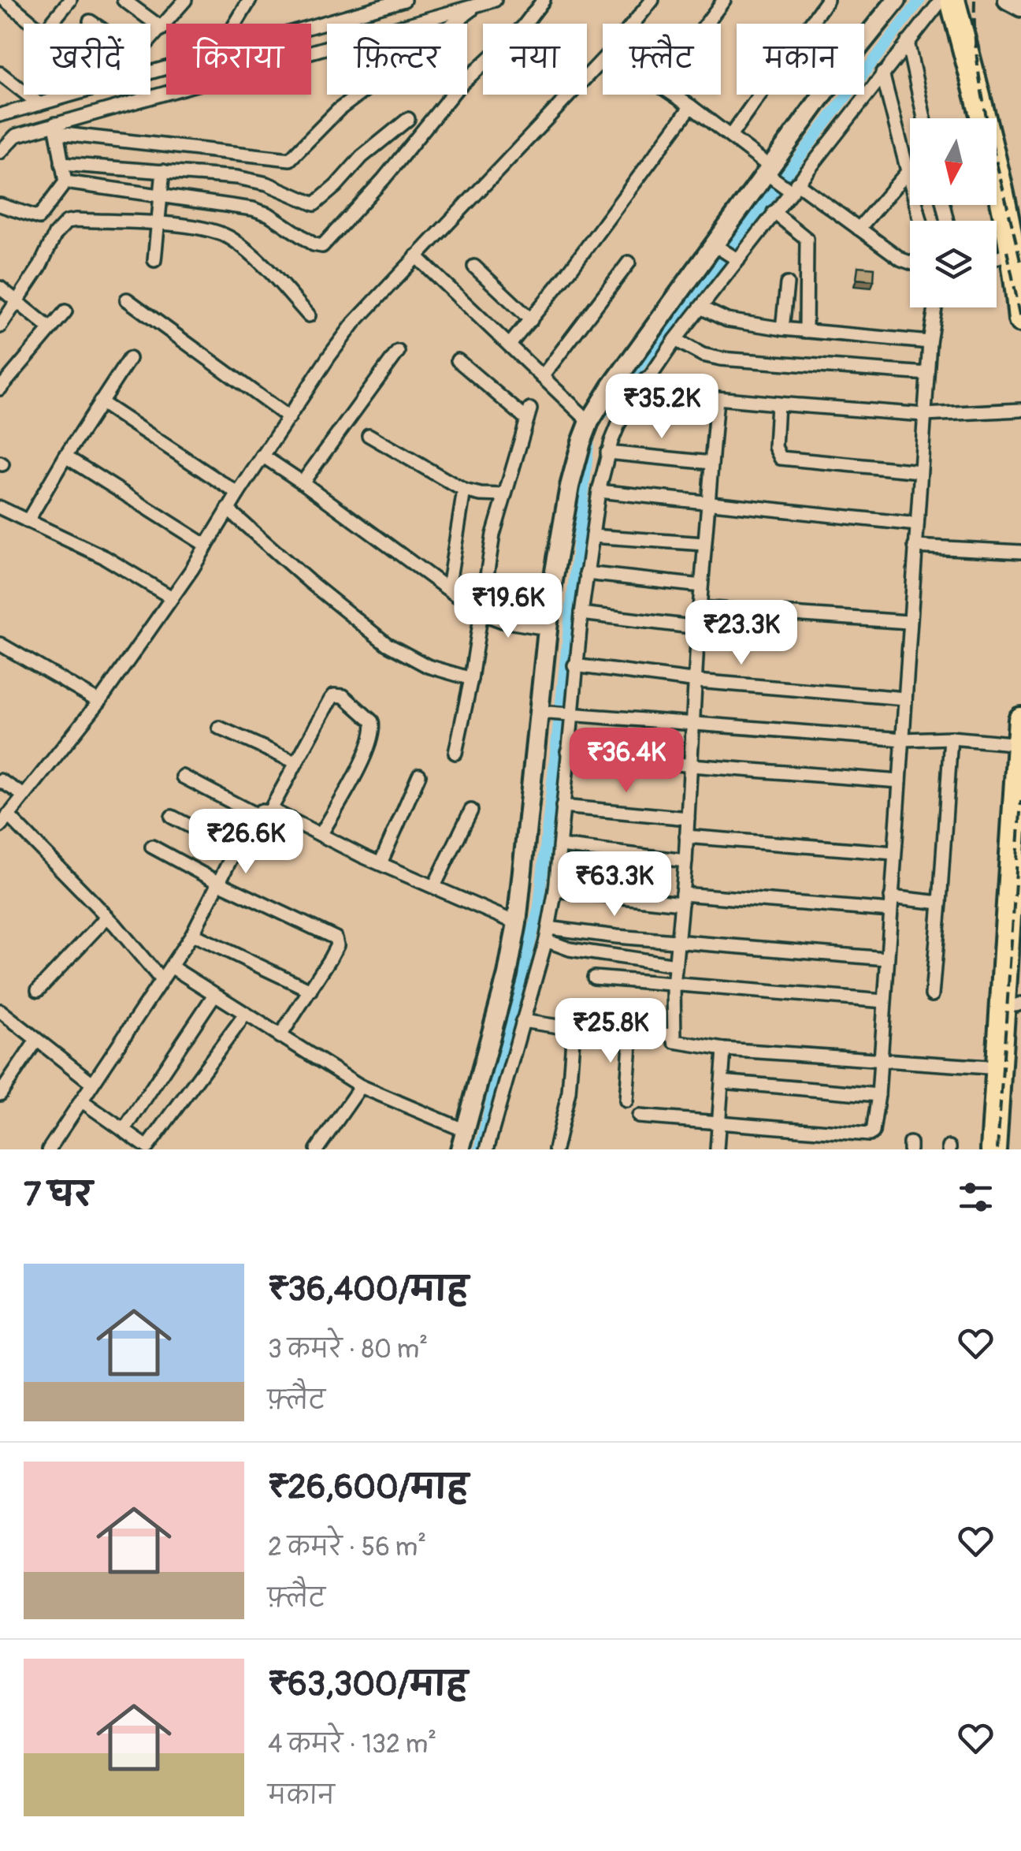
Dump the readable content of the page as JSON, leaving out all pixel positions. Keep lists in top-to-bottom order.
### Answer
{
  "north": "bottom",
  "page": {
    "chip": [
      "खरीदें",
      "किराया",
      "फ़िल्टर",
      "नया",
      "फ़्लैट",
      "मकान"
    ],
    "price": [
      "₹35.2K",
      "₹19.6K",
      "₹23.3K",
      "₹36.4K",
      "₹26.6K",
      "₹63.3K",
      "₹25.8K"
    ],
    "heading": "7 घर",
    "list": [
      {
        "name": "₹36,400/माह",
        "note": "3 कमरे · 80 m² · फ़्लैट"
      },
      {
        "name": "₹26,600/माह",
        "note": "2 कमरे · 56 m² · फ़्लैट"
      },
      {
        "name": "₹63,300/माह",
        "note": "4 कमरे · 132 m² · मकान"
      }
    ]
  }
}
